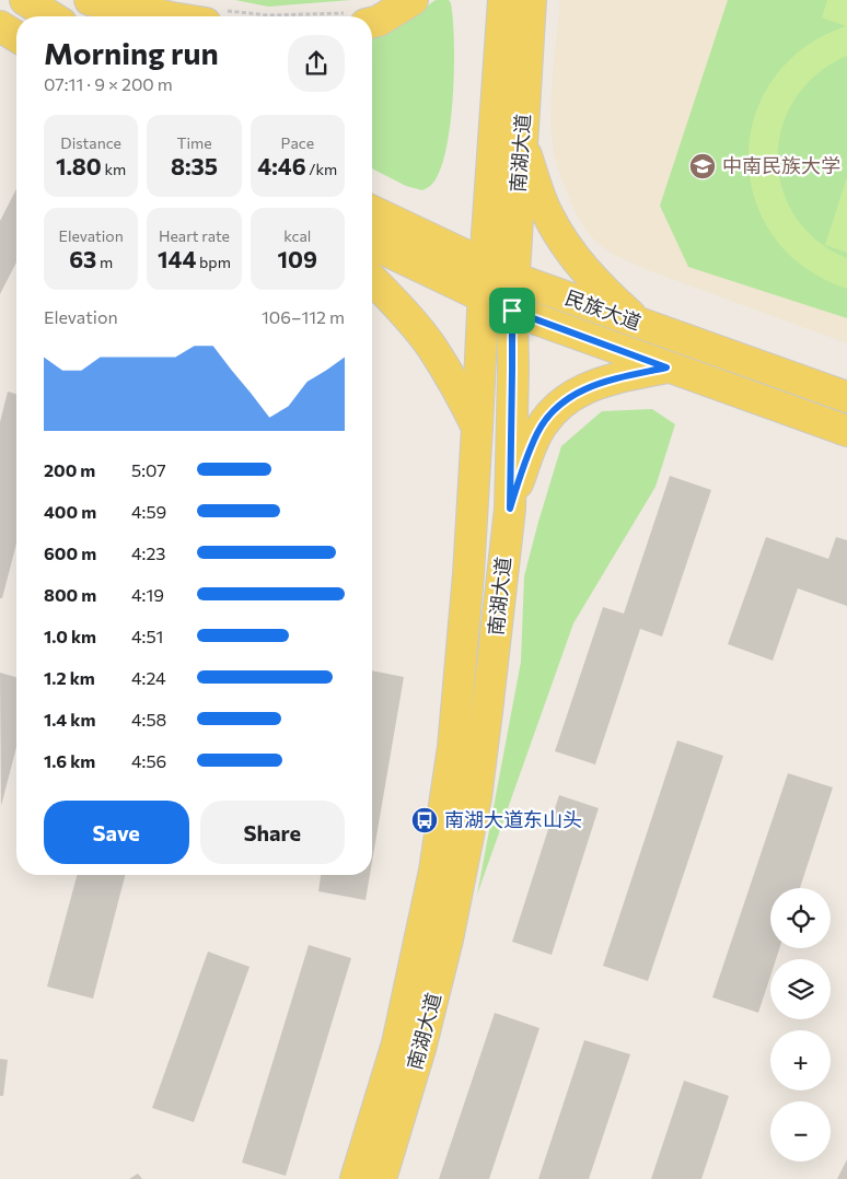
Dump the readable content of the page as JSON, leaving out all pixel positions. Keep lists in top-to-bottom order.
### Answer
{
  "streets": {
    "main road": ["南湖大道", "民族大道"]
  },
  "crossings": [
    ["南湖大道", "民族大道"]
  ],
  "places": {
    "school or university": ["中南民族大学"],
    "bus stop": ["南湖大道东山头"]
  },
  "page": {
    "heading": ["Morning run", "07:11 · 9 × 200 m"],
    "stats": [
      ["Distance", "1.80 km"],
      ["Time", "8:35"],
      ["Pace", "4:46 /km"],
      ["Elevation", "63 m"],
      ["Heart rate", "144 bpm"],
      ["kcal", "109"]
    ],
    "chart": ["Elevation", "106–112 m"],
    "list": [
      {
        "name": "200 m",
        "note": "5:07"
      },
      {
        "name": "400 m",
        "note": "4:59"
      },
      {
        "name": "600 m",
        "note": "4:23"
      },
      {
        "name": "800 m",
        "note": "4:19"
      },
      {
        "name": "1.0 km",
        "note": "4:51"
      },
      {
        "name": "1.2 km",
        "note": "4:24"
      },
      {
        "name": "1.4 km",
        "note": "4:58"
      },
      {
        "name": "1.6 km",
        "note": "4:56"
      }
    ],
    "buttons": ["Save", "Share"],
    "map_buttons": ["+", "−"]
  }
}
